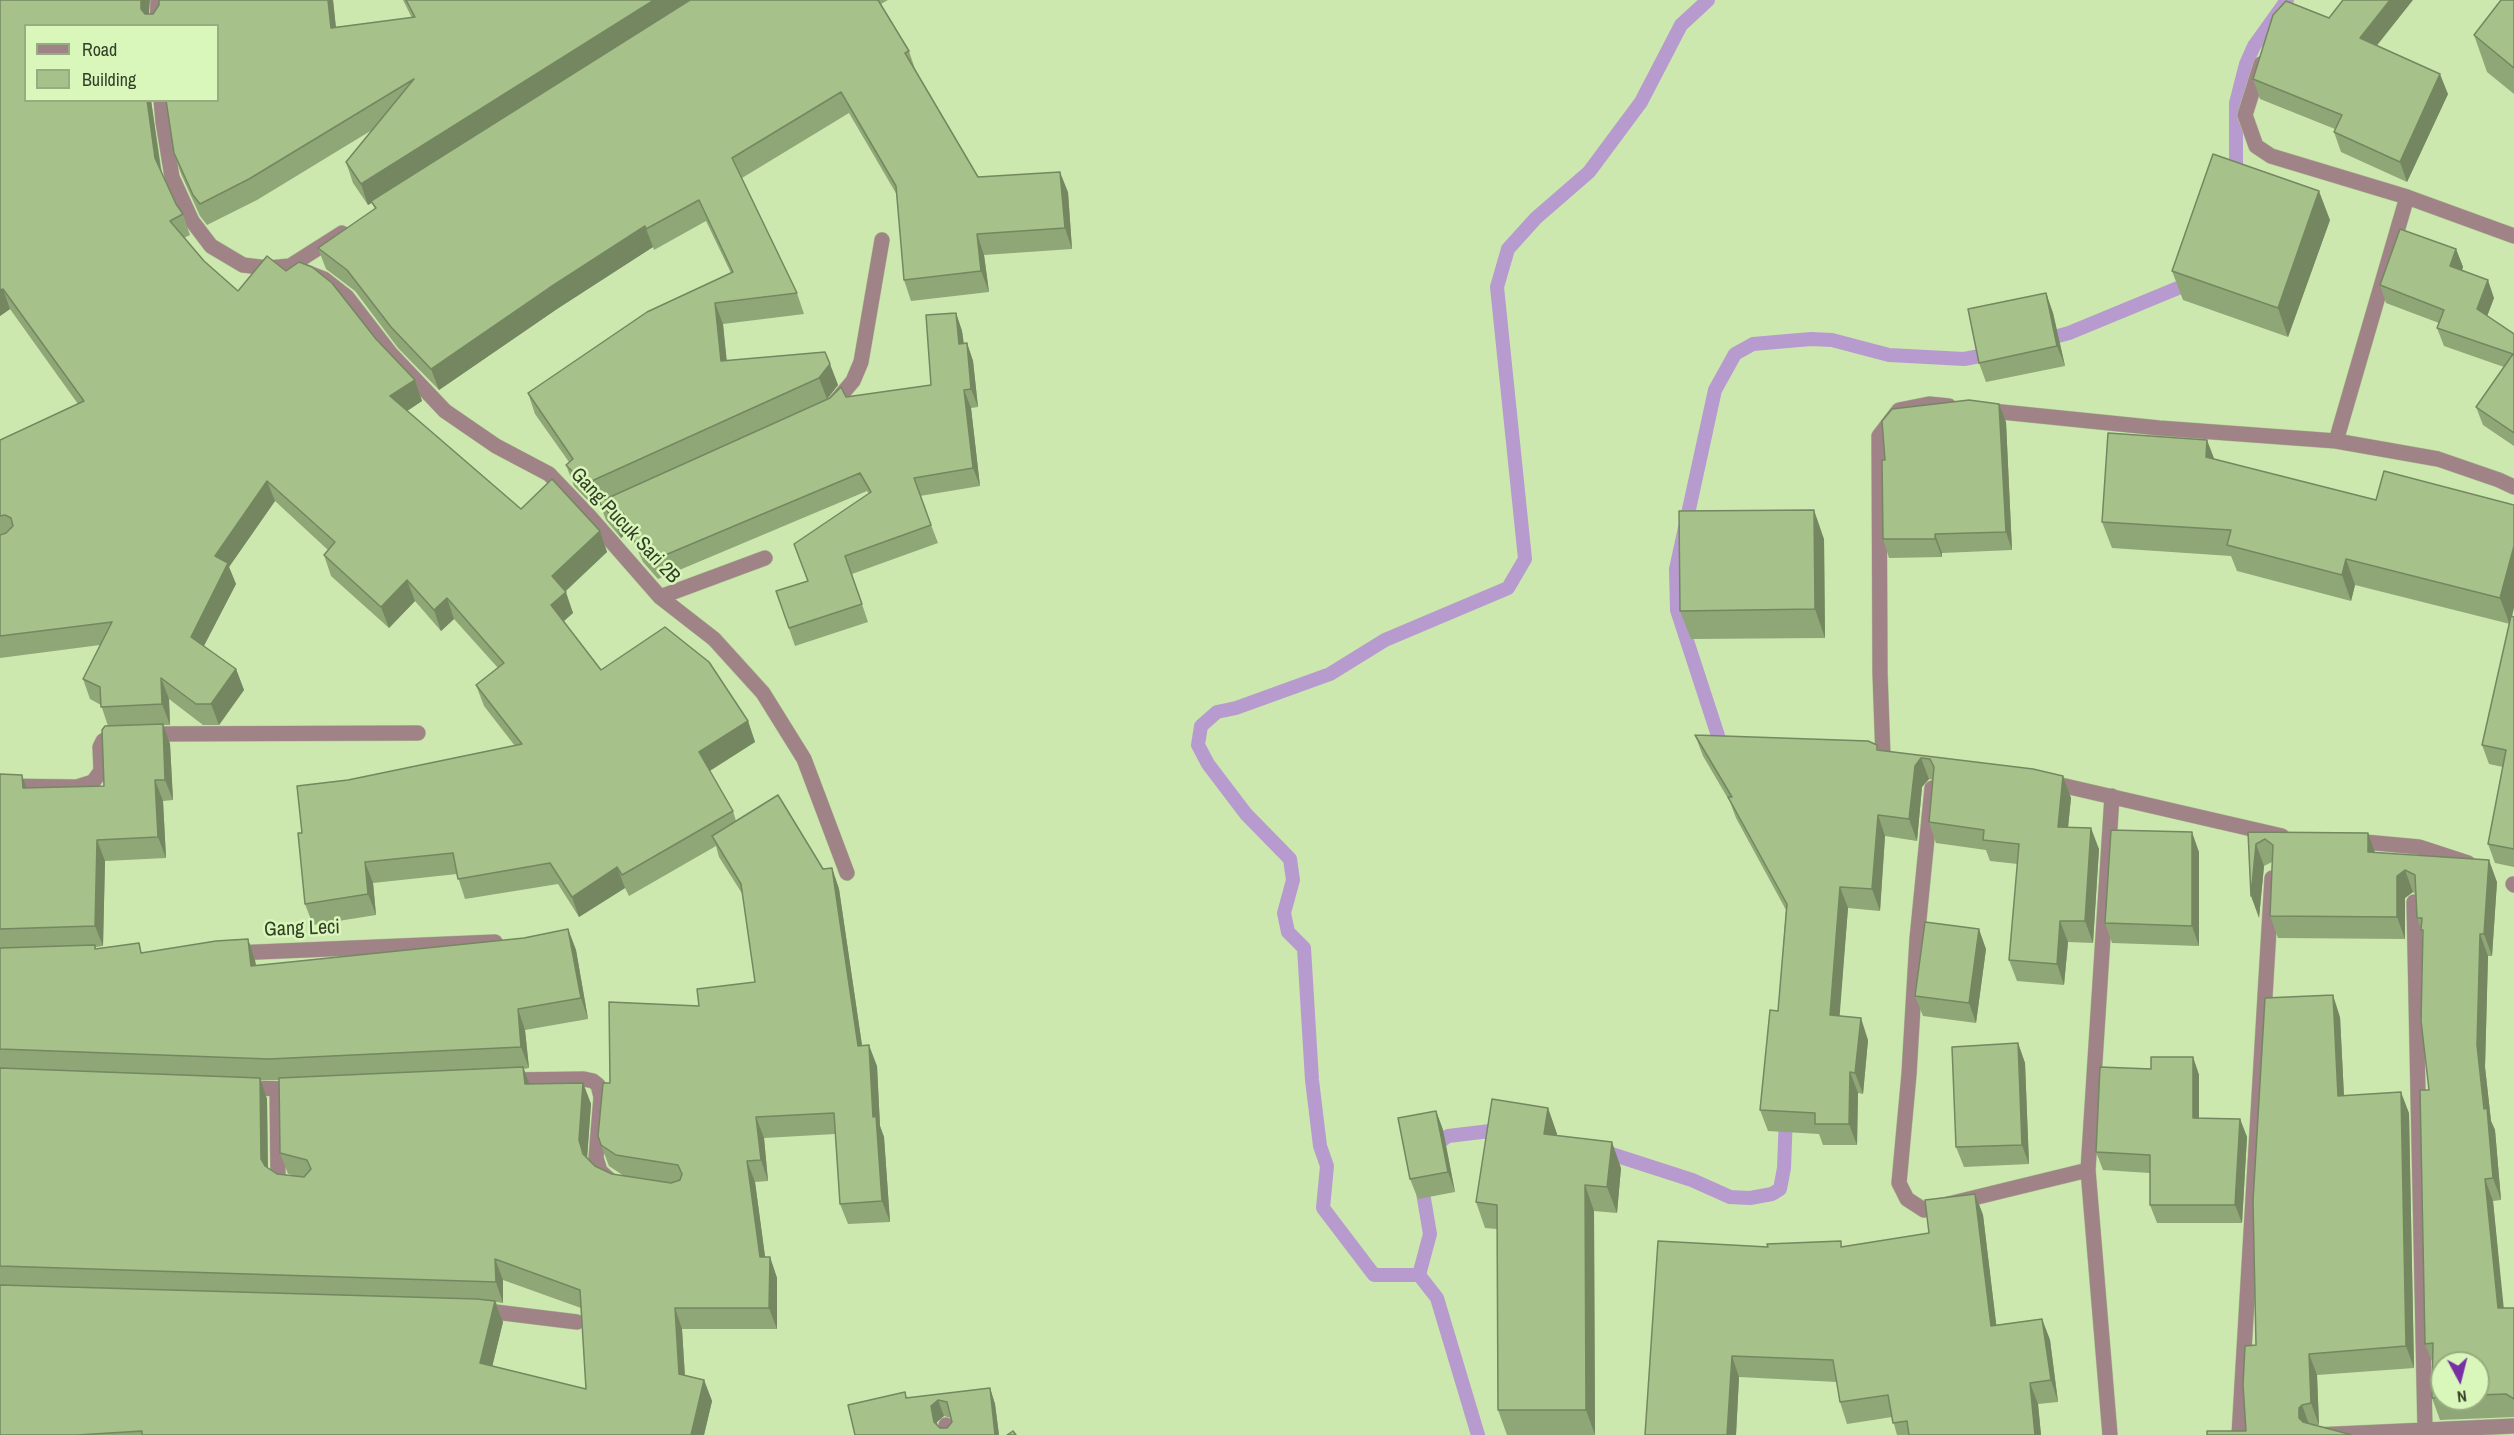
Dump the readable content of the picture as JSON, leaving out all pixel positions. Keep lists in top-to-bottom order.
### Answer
{
  "streets": {
    "street": ["Gang Pucuk Sari 2B", "Gang Leci"]
  },
  "legend": ["Road", "Building"],
  "north": "bottom"
}
